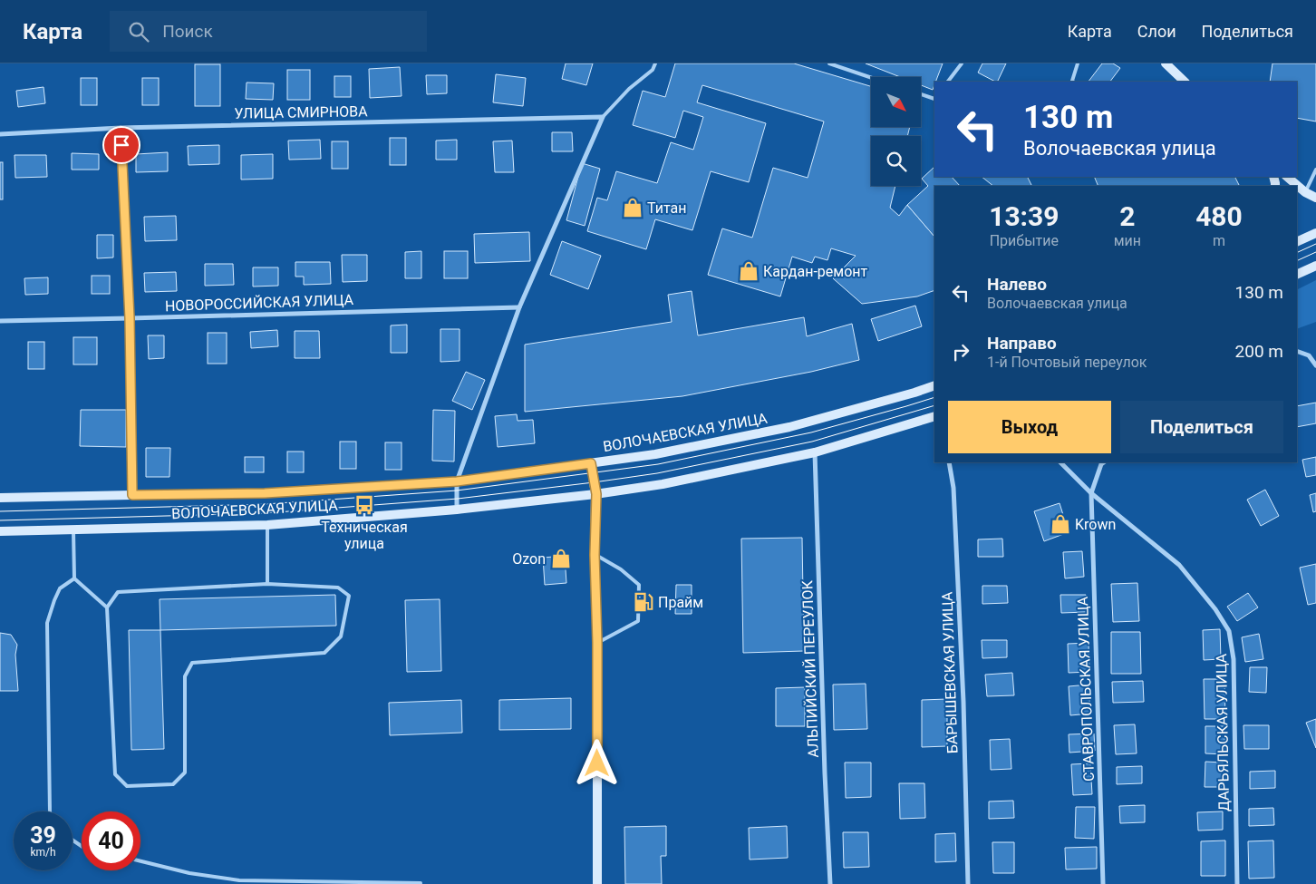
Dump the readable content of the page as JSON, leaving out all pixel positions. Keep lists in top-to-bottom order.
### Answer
{
  "streets": {
    "main road": ["ВОЛОЧАЕВСКАЯ УЛИЦА"],
    "street": [
      "УЛИЦА СМИРНОВА",
      "НОВОРОССИЙСКАЯ УЛИЦА",
      "АЛЬПИЙСКИЙ ПЕРЕУЛОК",
      "БАРЫШЕВСКАЯ УЛИЦА",
      "СТАВРОПОЛЬСКАЯ УЛИЦА",
      "ДАРЬЯЛЬСКАЯ УЛИЦА"
    ]
  },
  "crossings": [
    ["ВОЛОЧАЕВСКАЯ УЛИЦА", "АЛЬПИЙСКИЙ ПЕРЕУЛОК"],
    ["СТАВРОПОЛЬСКАЯ УЛИЦА", "ДАРЬЯЛЬСКАЯ УЛИЦА"]
  ],
  "places": {
    "shop": [
      "Титан",
      "Кардан-ремонт",
      "Krown",
      "Ozon"
    ],
    "bus stop": ["Техническая улица"],
    "fuel station": ["Прайм"]
  },
  "north": "bottom right",
  "page": {
    "header": "Карта",
    "search": "Поиск",
    "nav": ["Карта", "Слои", "Поделиться"],
    "turn": ["130 m", "Волочаевская улица"],
    "eta": [
      "13:39",
      "Прибытие",
      "2",
      "мин",
      "480",
      "m"
    ],
    "list": [
      {
        "name": "Налево",
        "note": "Волочаевская улица",
        "value": "130 m"
      },
      {
        "name": "Направо",
        "note": "1-й Почтовый переулок",
        "value": "200 m"
      }
    ],
    "buttons": ["Выход", "Поделиться"],
    "speed": "39 km/h",
    "limit": "40"
  }
}
